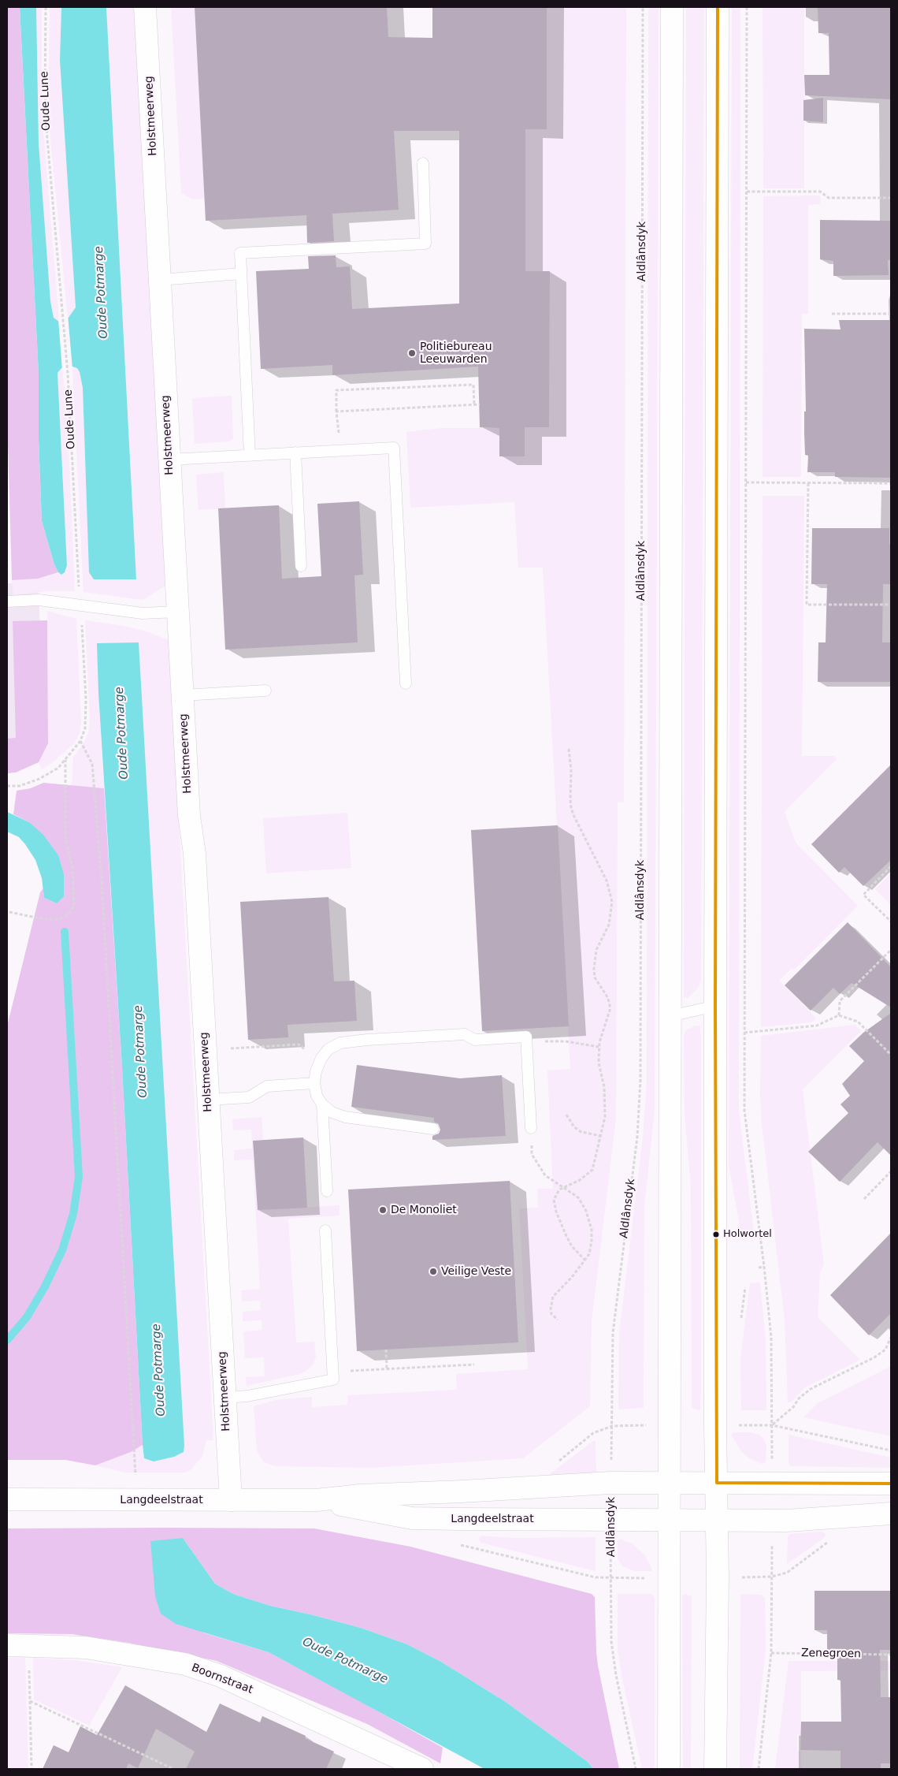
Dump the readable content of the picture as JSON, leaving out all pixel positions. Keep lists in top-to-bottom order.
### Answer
{
  "streets": {
    "main road": ["Holstmeerweg", "Langdeelstraat", "Boornstraat"],
    "path": ["Oude Lune", "Aldlânsdyk", "Zenegroen"]
  },
  "crossings": [
    ["Holstmeerweg", "Langdeelstraat"],
    ["Aldlânsdyk", "Langdeelstraat"]
  ],
  "water": ["Oude Potmarge"],
  "places": [
    "Politiebureau Leeuwarden",
    "De Monoliet",
    "Holwortel",
    "Veilige Veste"
  ]
}
